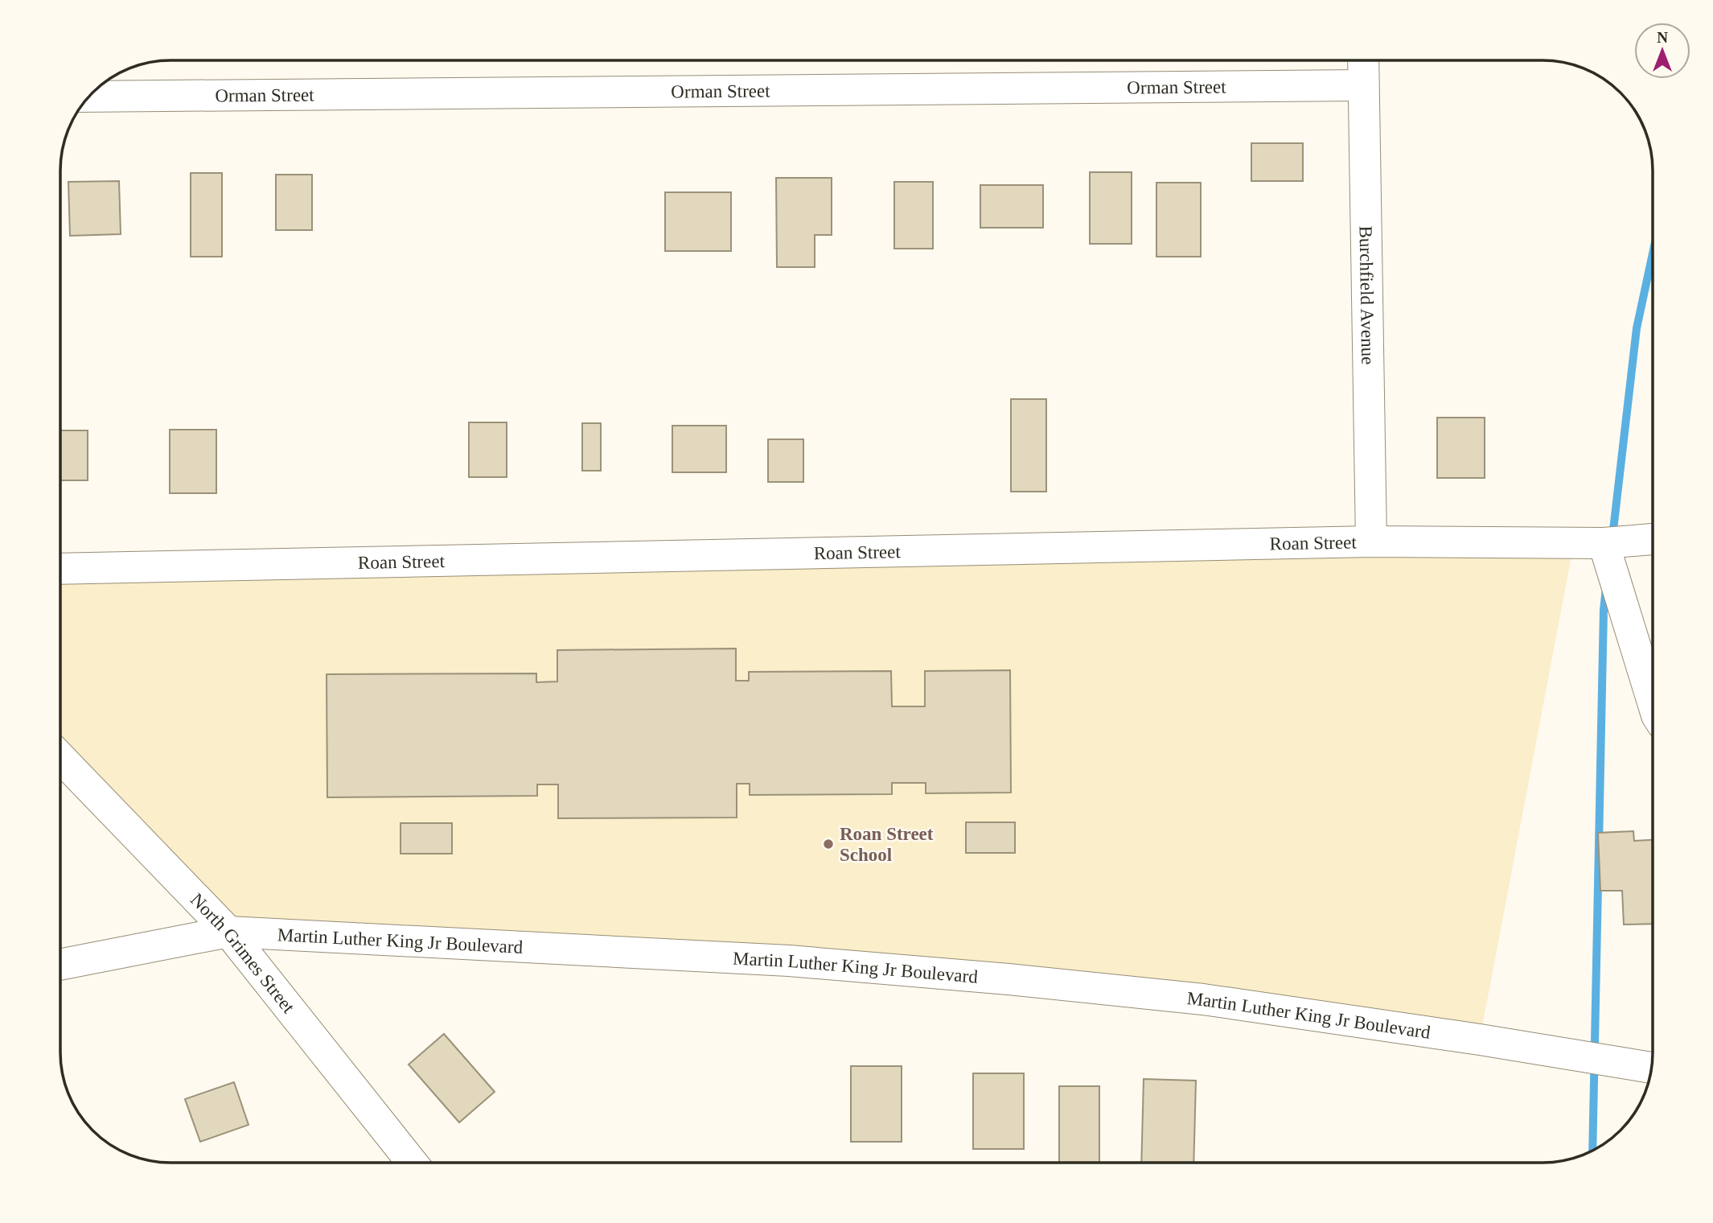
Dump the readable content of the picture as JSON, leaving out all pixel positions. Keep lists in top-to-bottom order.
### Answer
{
  "streets": {
    "street": [
      "Orman Street",
      "Burchfield Avenue",
      "Roan Street",
      "Martin Luther King Jr Boulevard",
      "North Grimes Street"
    ]
  },
  "crossings": [
    ["Orman Street", "Burchfield Avenue"],
    ["Burchfield Avenue", "Roan Street"],
    ["Martin Luther King Jr Boulevard", "North Grimes Street"]
  ],
  "places": ["Roan Street School"],
  "north": "top"
}
